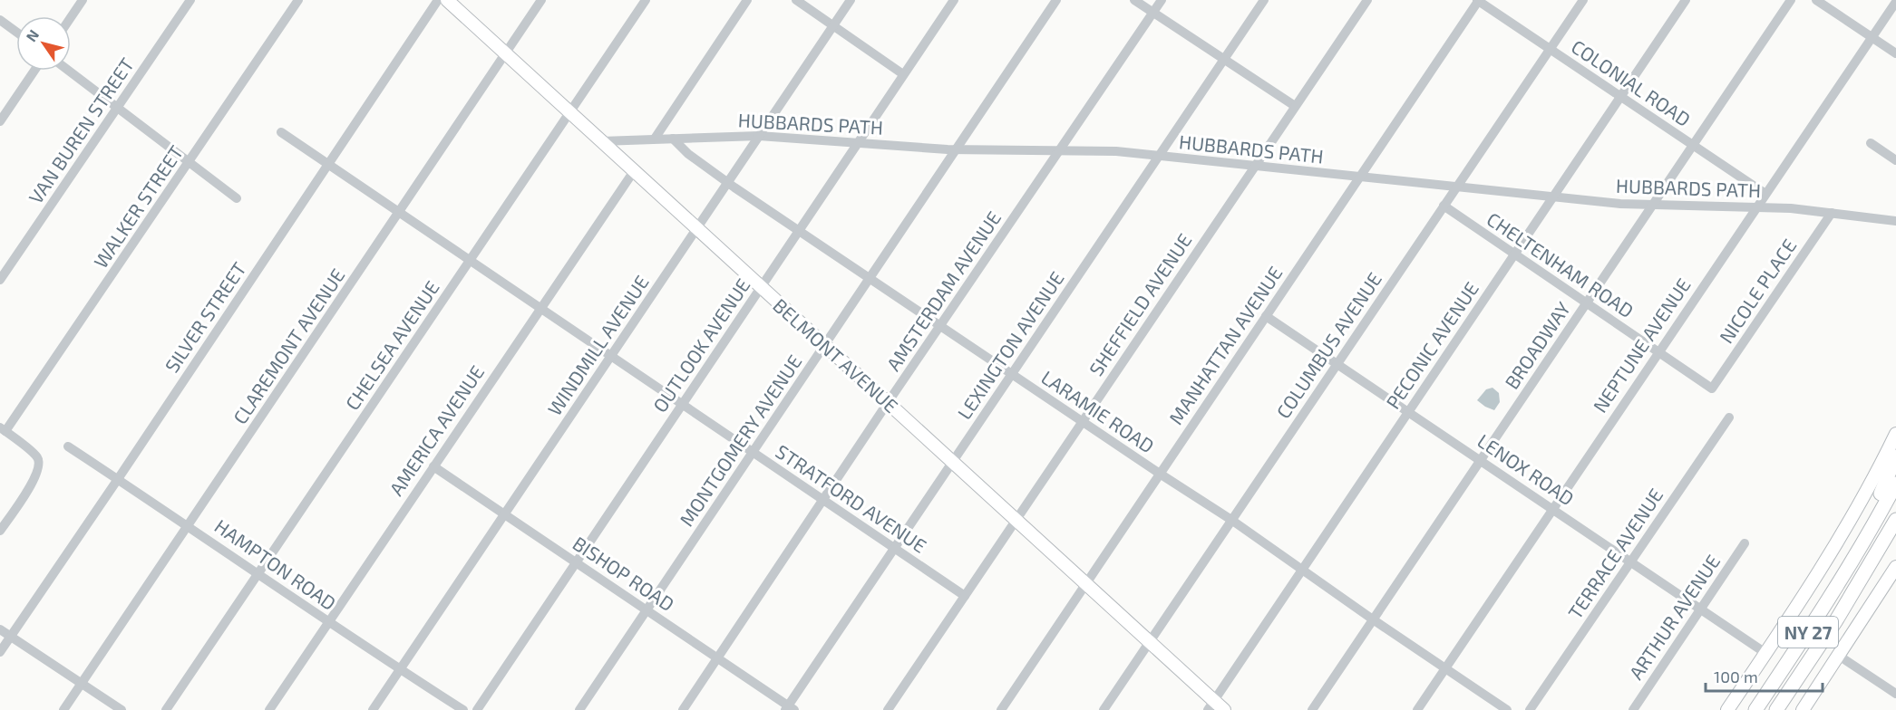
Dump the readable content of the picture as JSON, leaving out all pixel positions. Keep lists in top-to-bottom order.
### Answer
{
  "streets": {
    "highway": ["NY 27"],
    "main road": ["BELMONT AVENUE"],
    "street": [
      "COLONIAL ROAD",
      "HUBBARDS PATH",
      "VAN BUREN STREET",
      "WALKER STREET",
      "CHELTENHAM ROAD",
      "AMSTERDAM AVENUE",
      "NICOLE PLACE",
      "SHEFFIELD AVENUE",
      "SILVER STREET",
      "CHELSEA AVENUE",
      "WINDMILL AVENUE",
      "OUTLOOK AVENUE",
      "LEXINGTON AVENUE",
      "MANHATTAN AVENUE",
      "COLUMBUS AVENUE",
      "PECONIC AVENUE",
      "BROADWAY",
      "NEPTUNE AVENUE",
      "CLAREMONT AVENUE",
      "LARAMIE ROAD",
      "AMERICA AVENUE",
      "MONTGOMERY AVENUE",
      "LENOX ROAD",
      "STRATFORD AVENUE",
      "TERRACE AVENUE",
      "HAMPTON ROAD",
      "BISHOP ROAD",
      "ARTHUR AVENUE"
    ]
  },
  "crossings": [
    ["COLONIAL ROAD", "MANHATTAN AVENUE"],
    ["COLONIAL ROAD", "COLUMBUS AVENUE"],
    ["COLONIAL ROAD", "PECONIC AVENUE"],
    ["COLONIAL ROAD", "BROADWAY"],
    ["COLONIAL ROAD", "NEPTUNE AVENUE"],
    ["HUBBARDS PATH", "AMSTERDAM AVENUE"],
    ["HUBBARDS PATH", "NICOLE PLACE"],
    ["HUBBARDS PATH", "SHEFFIELD AVENUE"],
    ["HUBBARDS PATH", "WINDMILL AVENUE"],
    ["HUBBARDS PATH", "OUTLOOK AVENUE"],
    ["HUBBARDS PATH", "LEXINGTON AVENUE"],
    ["HUBBARDS PATH", "MANHATTAN AVENUE"],
    ["HUBBARDS PATH", "COLUMBUS AVENUE"],
    ["HUBBARDS PATH", "PECONIC AVENUE"],
    ["HUBBARDS PATH", "BROADWAY"],
    ["HUBBARDS PATH", "NEPTUNE AVENUE"],
    ["HUBBARDS PATH", "BELMONT AVENUE"],
    ["HUBBARDS PATH", "LARAMIE ROAD"],
    ["HUBBARDS PATH", "MONTGOMERY AVENUE"],
    ["CHELTENHAM ROAD", "NICOLE PLACE"],
    ["CHELTENHAM ROAD", "COLUMBUS AVENUE"],
    ["CHELTENHAM ROAD", "PECONIC AVENUE"],
    ["CHELTENHAM ROAD", "BROADWAY"],
    ["CHELTENHAM ROAD", "NEPTUNE AVENUE"],
    ["AMSTERDAM AVENUE", "BELMONT AVENUE"],
    ["AMSTERDAM AVENUE", "LARAMIE ROAD"],
    ["AMSTERDAM AVENUE", "STRATFORD AVENUE"],
    ["AMSTERDAM AVENUE", "BISHOP ROAD"],
    ["SHEFFIELD AVENUE", "BELMONT AVENUE"],
    ["SHEFFIELD AVENUE", "LARAMIE ROAD"],
    ["SHEFFIELD AVENUE", "STRATFORD AVENUE"],
    ["SILVER STREET", "HAMPTON ROAD"],
    ["CHELSEA AVENUE", "BELMONT AVENUE"],
    ["CHELSEA AVENUE", "STRATFORD AVENUE"],
    ["CHELSEA AVENUE", "HAMPTON ROAD"],
    ["WINDMILL AVENUE", "BELMONT AVENUE"],
    ["WINDMILL AVENUE", "LARAMIE ROAD"],
    ["WINDMILL AVENUE", "STRATFORD AVENUE"],
    ["WINDMILL AVENUE", "HAMPTON ROAD"],
    ["WINDMILL AVENUE", "BISHOP ROAD"],
    ["OUTLOOK AVENUE", "BELMONT AVENUE"],
    ["OUTLOOK AVENUE", "LARAMIE ROAD"],
    ["OUTLOOK AVENUE", "STRATFORD AVENUE"],
    ["OUTLOOK AVENUE", "BISHOP ROAD"],
    ["LEXINGTON AVENUE", "BELMONT AVENUE"],
    ["LEXINGTON AVENUE", "LARAMIE ROAD"],
    ["LEXINGTON AVENUE", "STRATFORD AVENUE"],
    ["LEXINGTON AVENUE", "BISHOP ROAD"],
    ["MANHATTAN AVENUE", "BELMONT AVENUE"],
    ["MANHATTAN AVENUE", "LARAMIE ROAD"],
    ["MANHATTAN AVENUE", "LENOX ROAD"],
    ["COLUMBUS AVENUE", "BELMONT AVENUE"],
    ["COLUMBUS AVENUE", "LARAMIE ROAD"],
    ["COLUMBUS AVENUE", "LENOX ROAD"],
    ["PECONIC AVENUE", "BELMONT AVENUE"],
    ["PECONIC AVENUE", "LARAMIE ROAD"],
    ["PECONIC AVENUE", "LENOX ROAD"],
    ["BROADWAY", "LARAMIE ROAD"],
    ["BROADWAY", "LENOX ROAD"],
    ["NEPTUNE AVENUE", "LARAMIE ROAD"],
    ["NEPTUNE AVENUE", "LENOX ROAD"],
    ["CLAREMONT AVENUE", "BELMONT AVENUE"],
    ["CLAREMONT AVENUE", "HAMPTON ROAD"],
    ["BELMONT AVENUE", "AMERICA AVENUE"],
    ["BELMONT AVENUE", "MONTGOMERY AVENUE"],
    ["LARAMIE ROAD", "MONTGOMERY AVENUE"],
    ["AMERICA AVENUE", "STRATFORD AVENUE"],
    ["AMERICA AVENUE", "HAMPTON ROAD"],
    ["AMERICA AVENUE", "BISHOP ROAD"],
    ["MONTGOMERY AVENUE", "STRATFORD AVENUE"],
    ["MONTGOMERY AVENUE", "BISHOP ROAD"],
    ["LENOX ROAD", "TERRACE AVENUE"],
    ["LENOX ROAD", "ARTHUR AVENUE"]
  ],
  "scale_bar": "100 m",
  "north": "top left"
}
